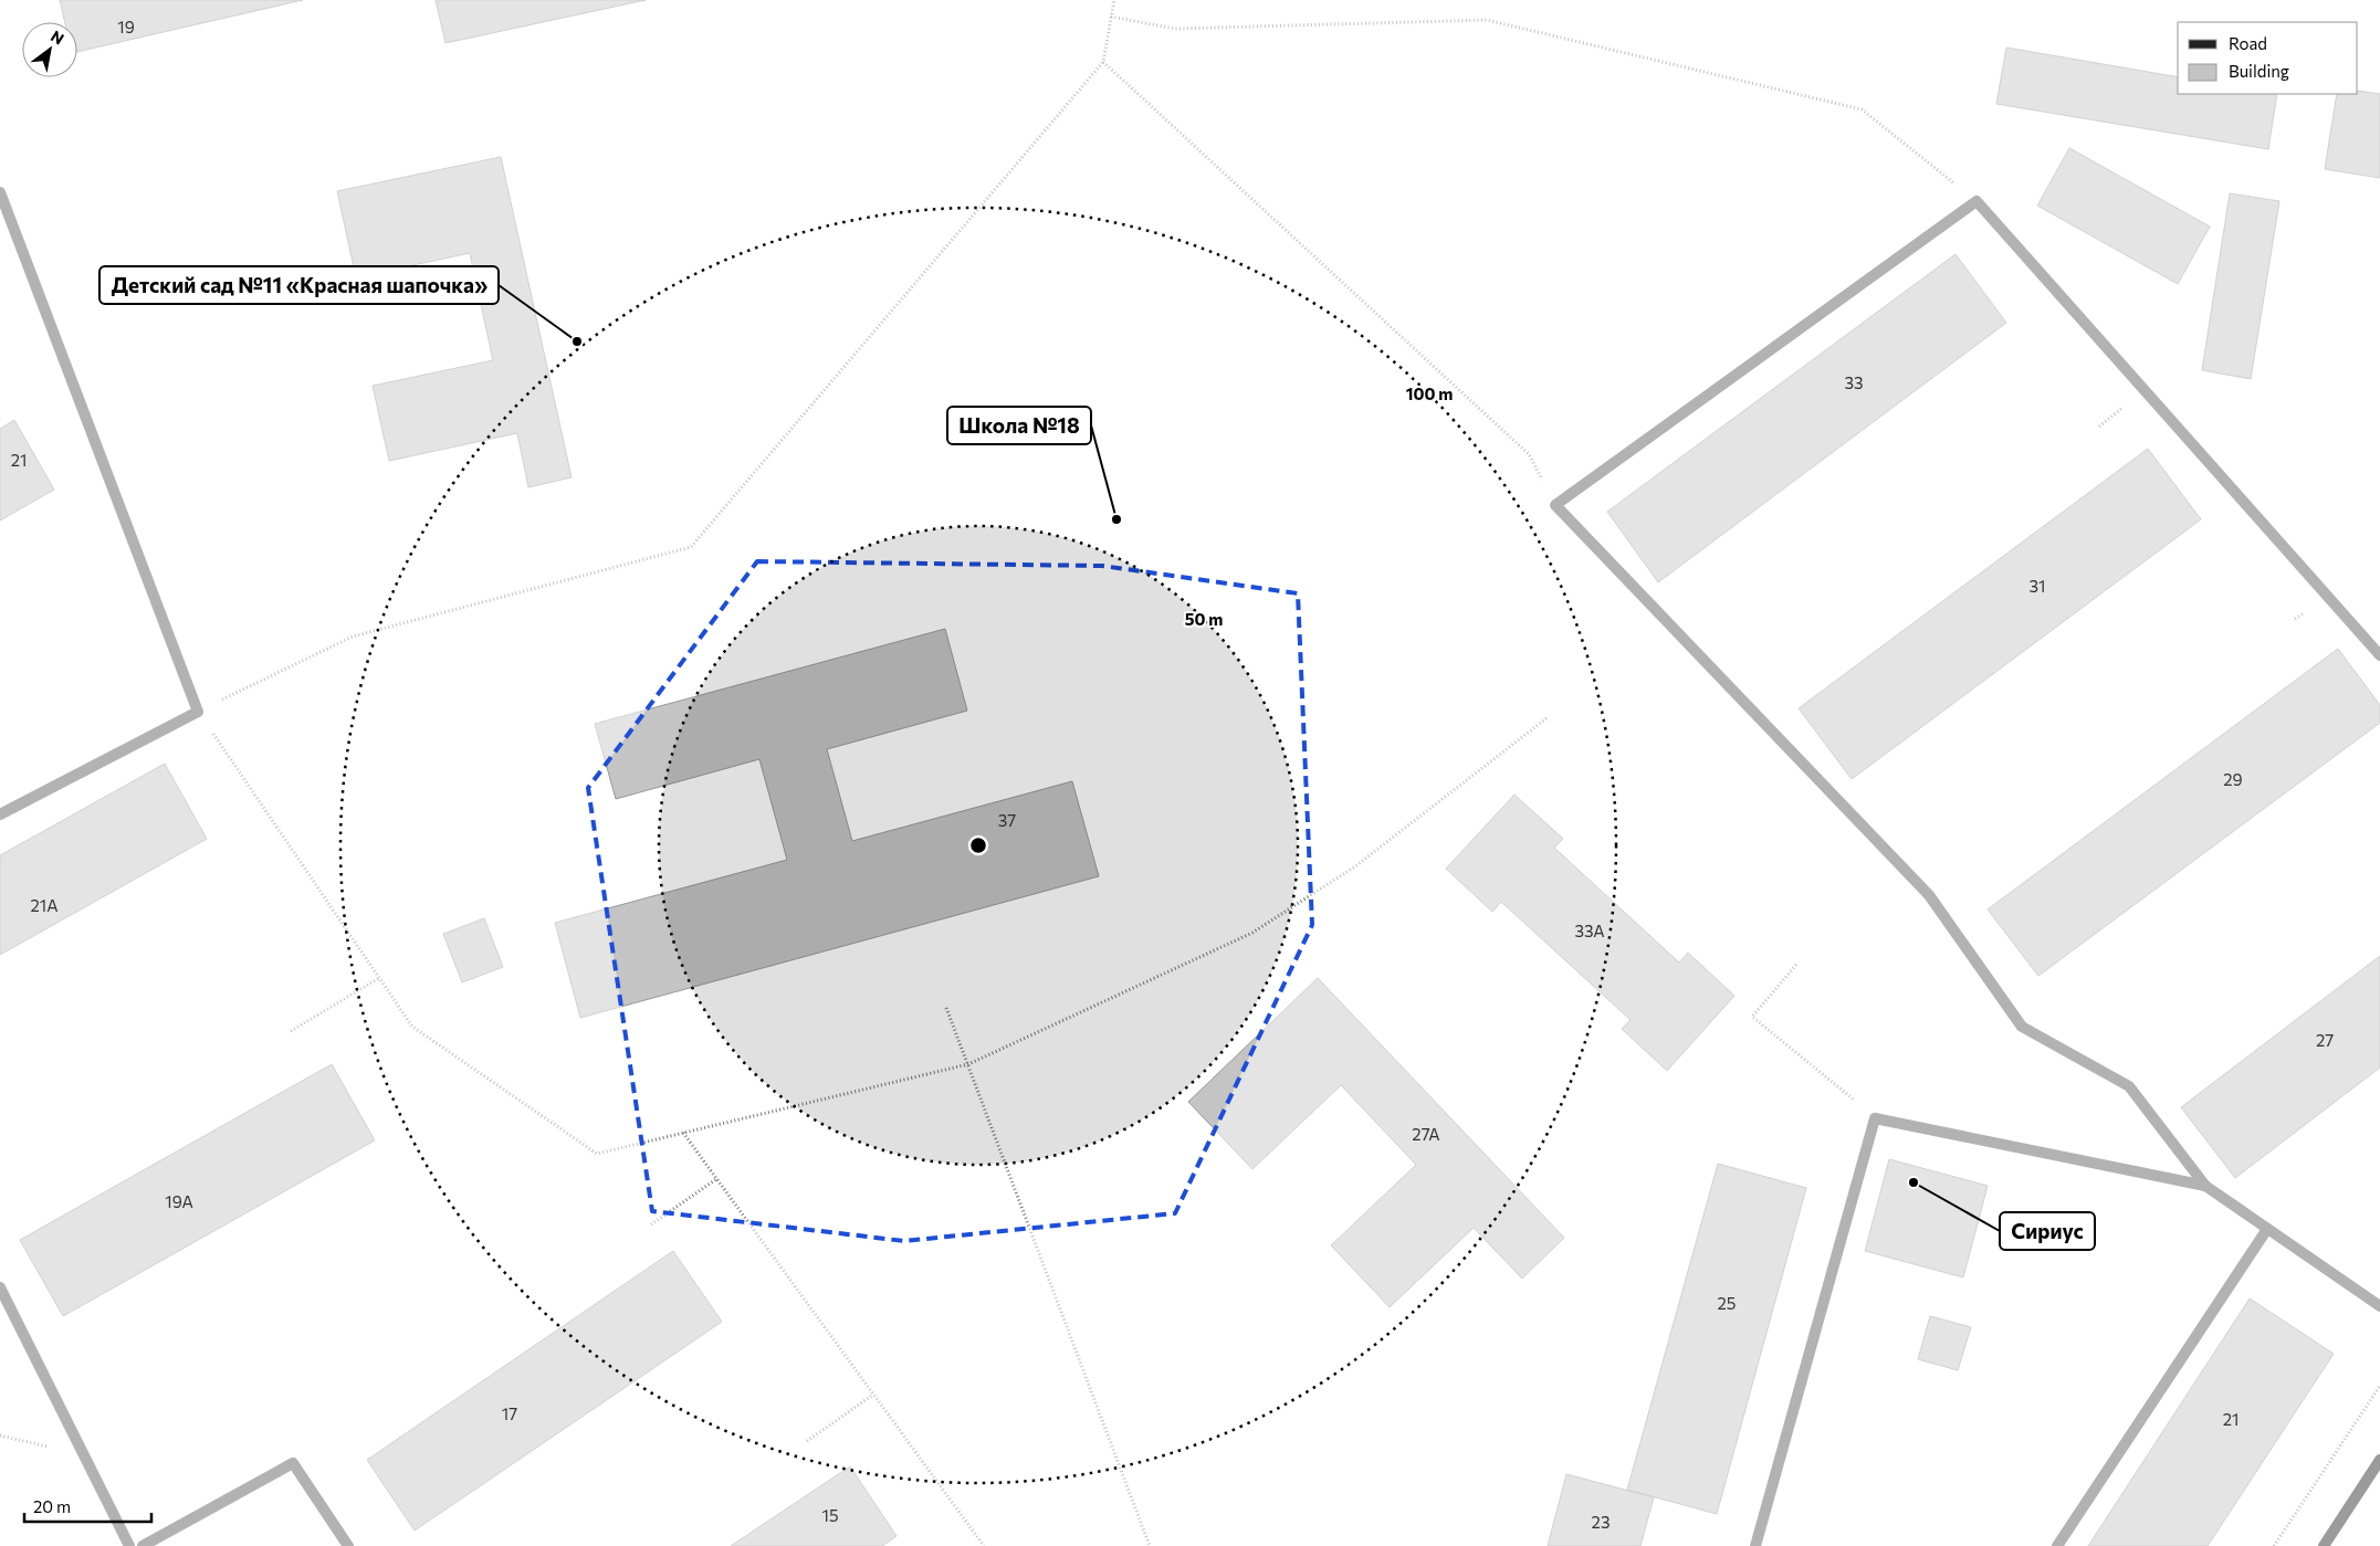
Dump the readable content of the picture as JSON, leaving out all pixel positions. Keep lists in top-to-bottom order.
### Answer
{
  "places": ["Детский сад №11 «Красная шапочка»", "Школа №18", "Сириус"],
  "house_numbers": [
    "19",
    "33",
    "21",
    "31",
    "29",
    "37",
    "21А",
    "33А",
    "27",
    "27А",
    "19А",
    "25",
    "17",
    "21",
    "15",
    "23"
  ],
  "legend": ["Road", "Building"],
  "scale_bar": "20 m",
  "north": "top right",
  "rings": ["100 m", "50 m"]
}
